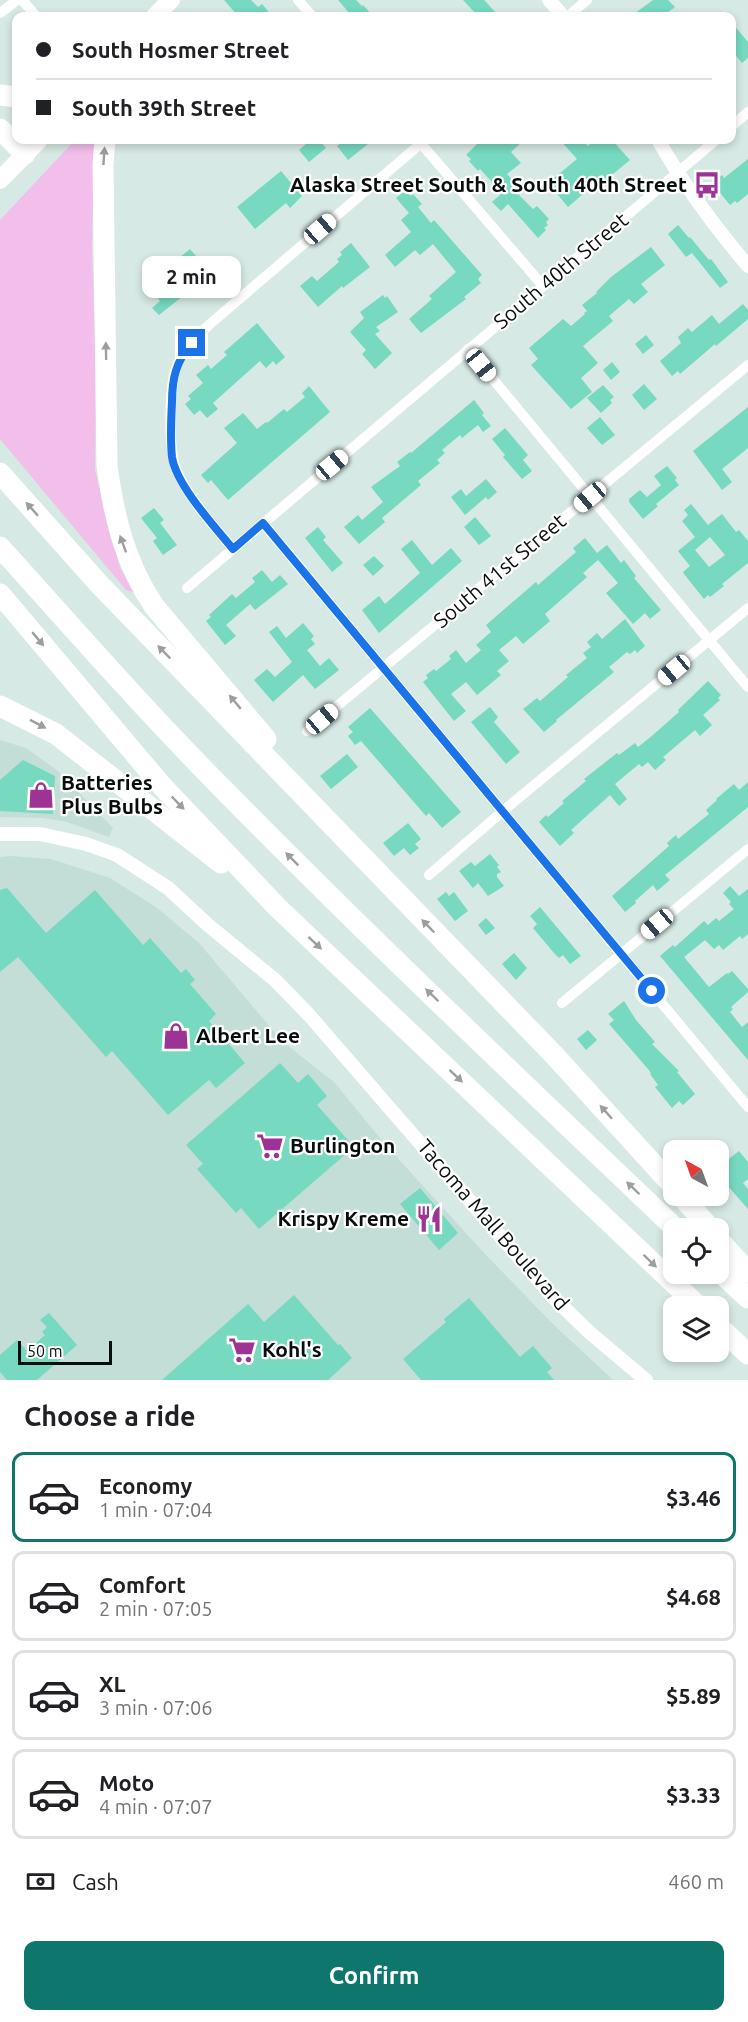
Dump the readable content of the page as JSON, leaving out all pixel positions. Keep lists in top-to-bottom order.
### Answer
{
  "streets": {
    "street": ["South 40th Street", "South 41st Street", "Tacoma Mall Boulevard"]
  },
  "places": {
    "bus stop": ["Alaska Street South & South 40th Street"],
    "shop": ["Batteries Plus Bulbs", "Albert Lee"],
    "supermarket": ["Burlington", "Kohl's"],
    "restaurant": ["Krispy Kreme"]
  },
  "scale_bar": "50 m",
  "north": "top left",
  "page": {
    "banner": ["South Hosmer Street", "South 39th Street"],
    "bubble": "2 min",
    "scale": "50 m",
    "heading": "Choose a ride",
    "list": [
      {
        "name": "Economy",
        "note": "1 min · 07:04",
        "value": "$3.46"
      },
      {
        "name": "Comfort",
        "note": "2 min · 07:05",
        "value": "$4.68"
      },
      {
        "name": "XL",
        "note": "3 min · 07:06",
        "value": "$5.89"
      },
      {
        "name": "Moto",
        "note": "4 min · 07:07",
        "value": "$3.33"
      }
    ],
    "pay": ["Cash", "460 m"],
    "buttons": "Confirm"
  }
}
